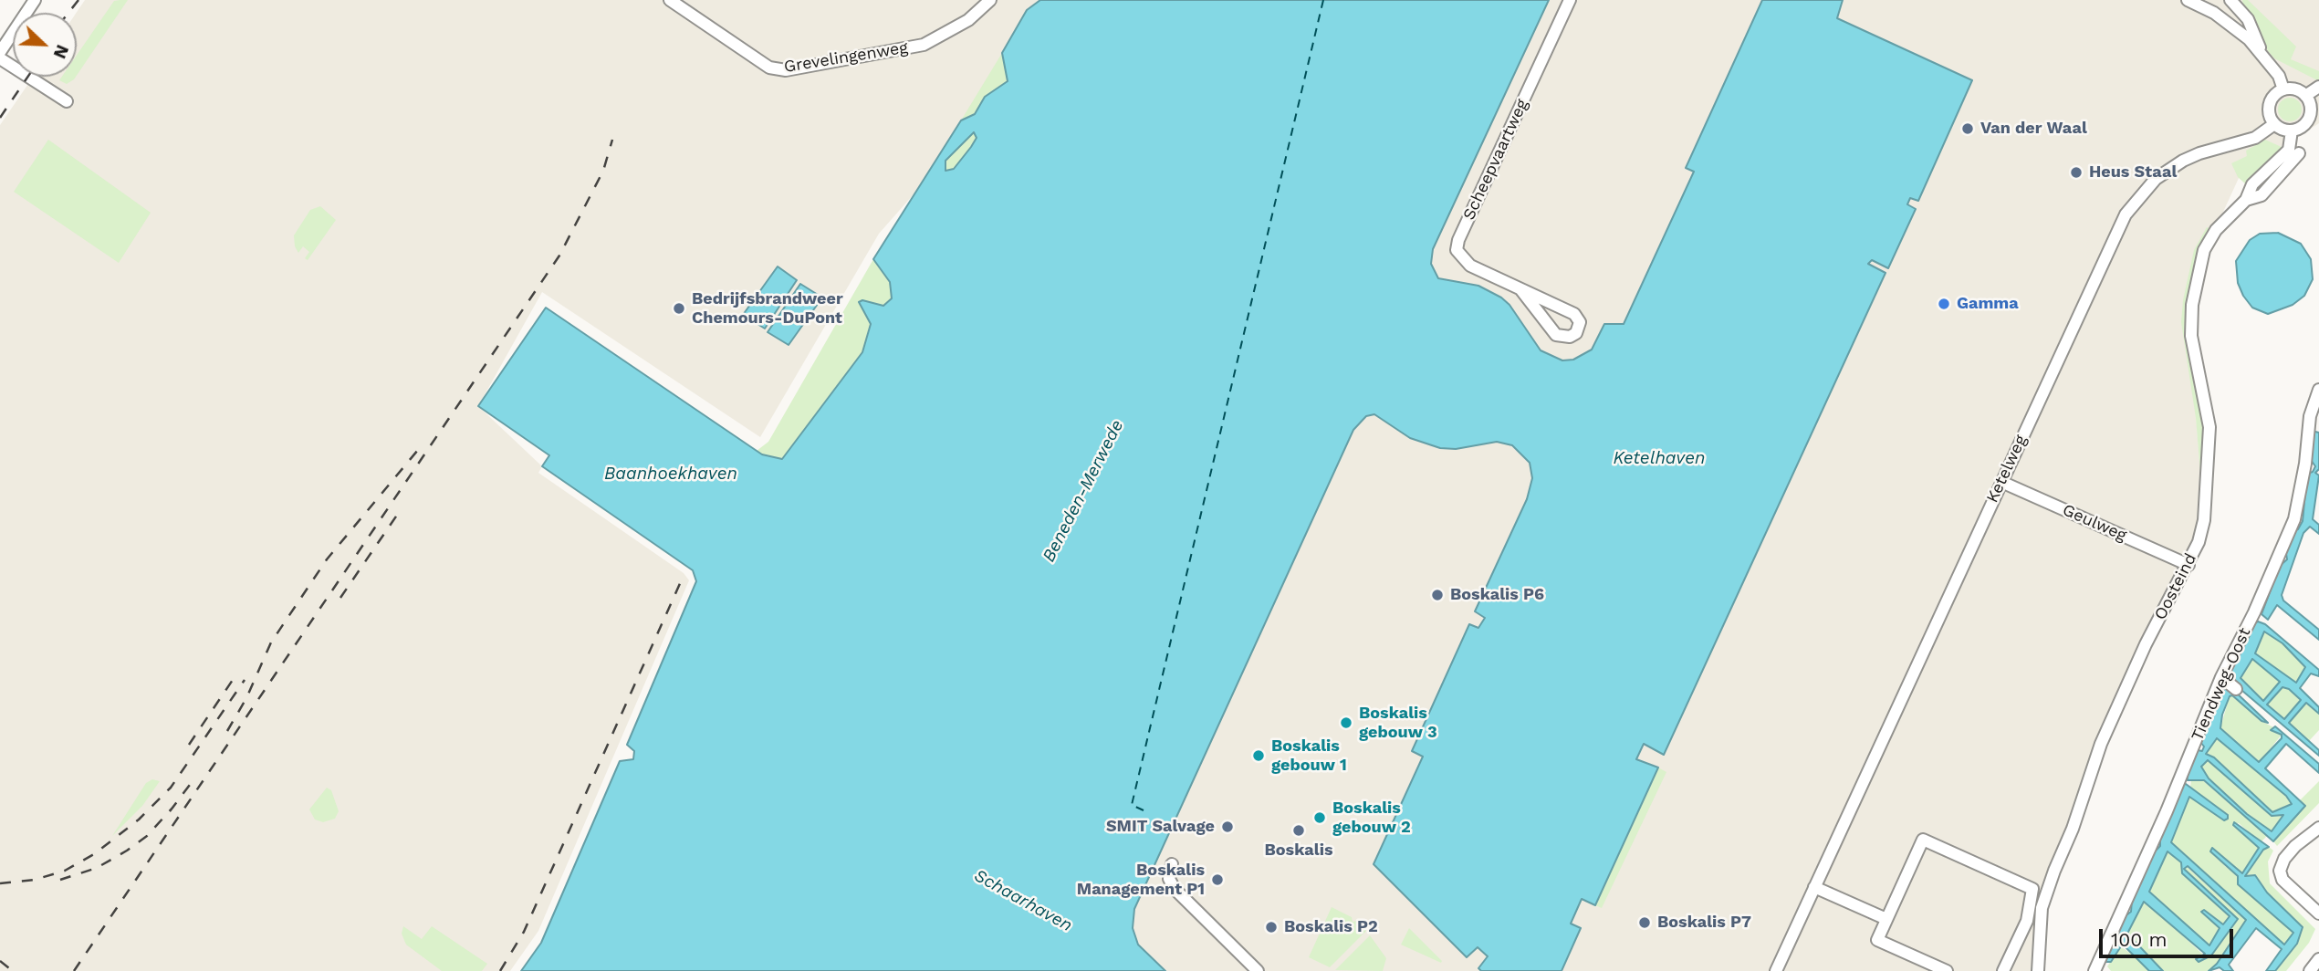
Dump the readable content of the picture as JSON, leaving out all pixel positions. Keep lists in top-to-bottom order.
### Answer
{
  "streets": {
    "street": [
      "Grevelingenweg",
      "Scheepvaartweg",
      "Ketelweg",
      "Geulweg",
      "Oosteind",
      "Tiendweg-Oost"
    ]
  },
  "crossings": [
    ["Ketelweg", "Geulweg"],
    ["Ketelweg", "Oosteind"],
    ["Geulweg", "Oosteind"]
  ],
  "water": [
    "Ketelhaven",
    "Baanhoekhaven",
    "Beneden-Merwede",
    "Schaarhaven"
  ],
  "places": [
    "Van der Waal",
    "Heus Staal",
    "Gamma",
    "Bedrijfsbrandweer Chemours-DuPont",
    "Boskalis P6",
    "Boskalis gebouw 3",
    "Boskalis gebouw 1",
    "Boskalis gebouw 2",
    "SMIT Salvage",
    "Boskalis",
    "Boskalis Management P1",
    "Boskalis P7",
    "Boskalis P2"
  ],
  "scale_bar": "100 m",
  "north": "bottom right"
}
